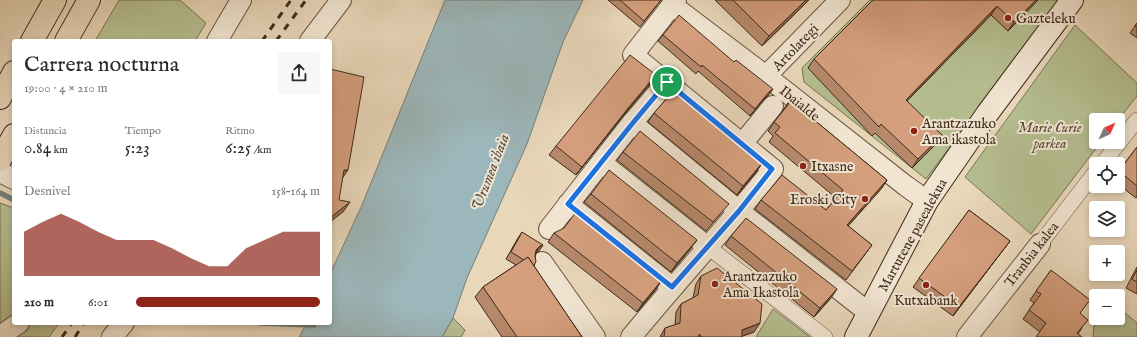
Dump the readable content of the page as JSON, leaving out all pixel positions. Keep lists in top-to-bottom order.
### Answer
{
  "streets": {
    "main road": ["Martutene pasealekua"],
    "street": ["Artolategi", "Ibaialde", "Tranbia kalea"]
  },
  "crossings": [
    ["Artolategi", "Ibaialde"],
    ["Ibaialde", "Martutene pasealekua"]
  ],
  "water": ["Urumea ibaia"],
  "parks": ["Marie Curie parkea"],
  "places": [
    "Gazteleku",
    "Arantzazuko Ama ikastola",
    "Itxasne",
    "Eroski City",
    "Arantzazuko Ama Ikastola",
    "Kutxabank"
  ],
  "north": "top right",
  "page": {
    "heading": ["Carrera nocturna", "19:00 · 4 × 210 m"],
    "stats": [
      ["Distancia", "0.84 km"],
      ["Tiempo", "5:23"],
      ["Ritmo", "6:25 /km"]
    ],
    "map_buttons": ["+", "−"],
    "chart": ["Desnivel", "158–164 m"],
    "list": [
      {
        "name": "210 m",
        "note": "6:01"
      }
    ]
  }
}
